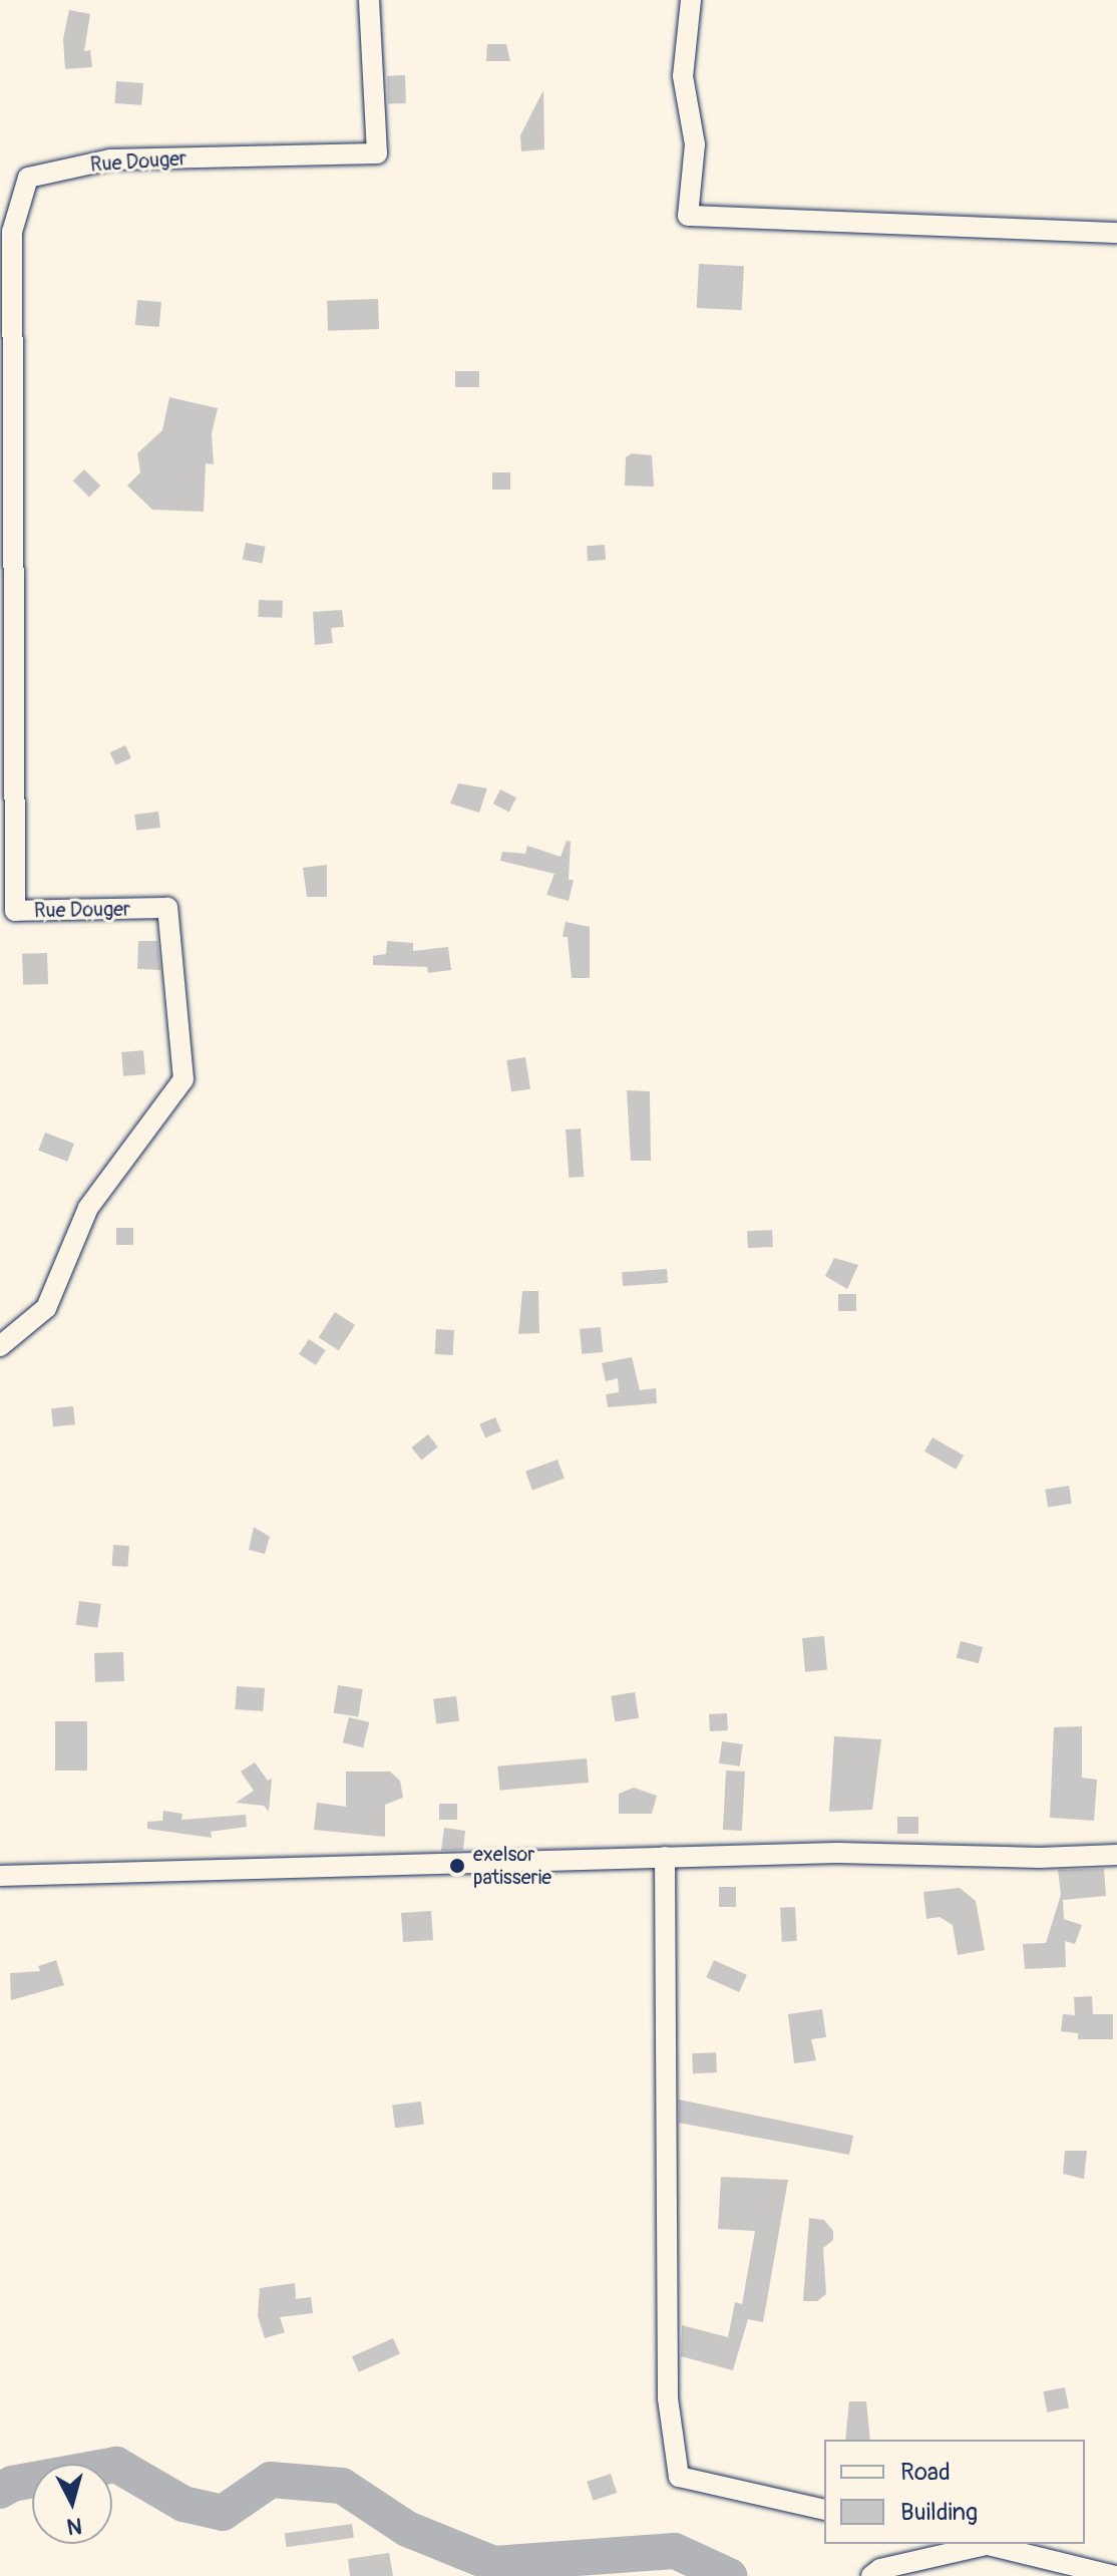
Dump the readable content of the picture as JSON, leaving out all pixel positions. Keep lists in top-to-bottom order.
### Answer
{
  "streets": {
    "street": ["Rue Douger"]
  },
  "places": ["exelsor patisserie"],
  "legend": ["Road", "Building"],
  "north": "bottom"
}
